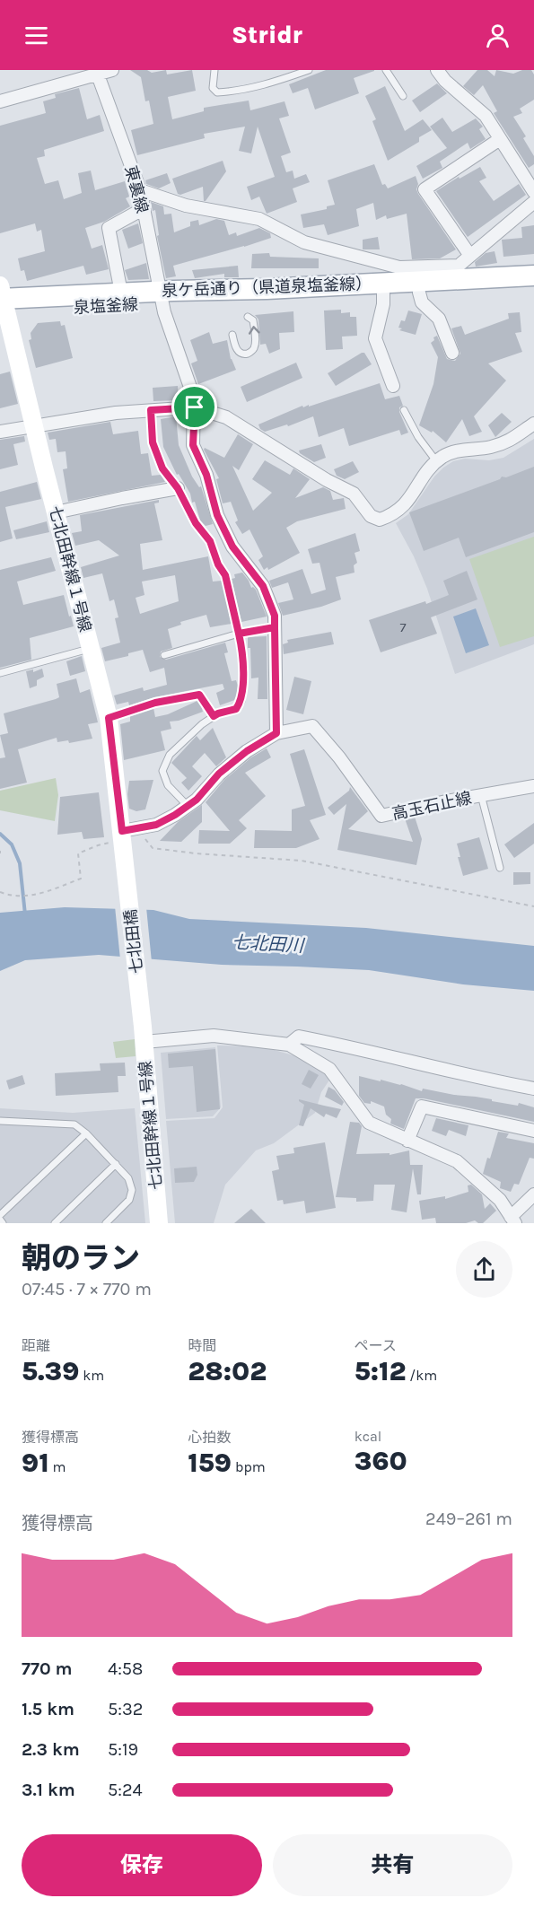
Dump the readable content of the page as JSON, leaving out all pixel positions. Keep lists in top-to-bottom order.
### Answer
{
  "streets": {
    "main road": ["泉ケ岳通り（県道泉塩釜線）", "泉塩釜線"],
    "street": [
      "東裏線",
      "七北田幹線１号線",
      "高玉石止線",
      "七北田橋"
    ]
  },
  "crossings": [
    ["東裏線", "泉ケ岳通り（県道泉塩釜線）"],
    ["東裏線", "泉塩釜線"],
    ["東裏線", "高玉石止線"],
    ["泉ケ岳通り（県道泉塩釜線）", "泉塩釜線"],
    ["泉ケ岳通り（県道泉塩釜線）", "七北田幹線１号線"],
    ["泉塩釜線", "七北田幹線１号線"],
    ["七北田幹線１号線", "七北田橋"]
  ],
  "water": ["七北田川"],
  "house_numbers": ["7"],
  "page": {
    "header": "Stridr",
    "heading": ["朝のラン", "07:45 · 7 × 770 m"],
    "stats": [
      ["距離", "5.39 km"],
      ["時間", "28:02"],
      ["ペース", "5:12 /km"],
      ["獲得標高", "91 m"],
      ["心拍数", "159 bpm"],
      ["kcal", "360"]
    ],
    "chart": ["獲得標高", "249–261 m"],
    "list": [
      {
        "name": "770 m",
        "note": "4:58"
      },
      {
        "name": "1.5 km",
        "note": "5:32"
      },
      {
        "name": "2.3 km",
        "note": "5:19"
      },
      {
        "name": "3.1 km",
        "note": "5:24"
      }
    ],
    "buttons": ["保存", "共有"]
  }
}
